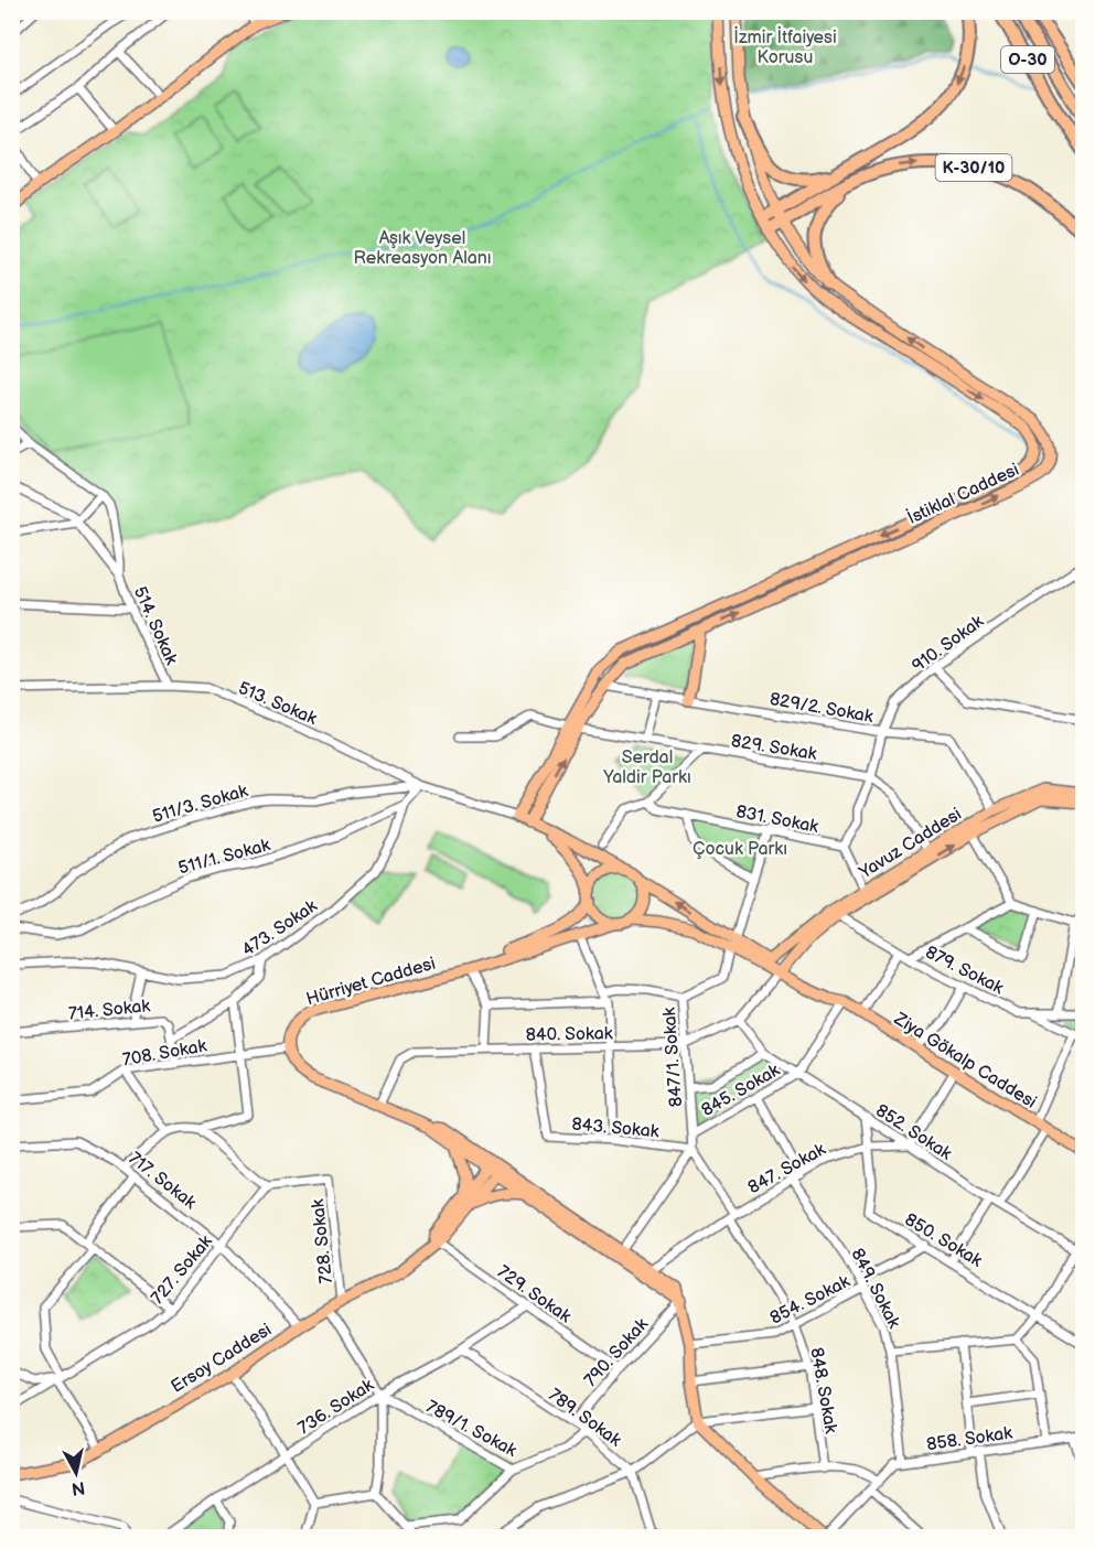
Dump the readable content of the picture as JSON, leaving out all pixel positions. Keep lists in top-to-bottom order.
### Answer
{
  "streets": {
    "highway": ["O-30", "K-30/10"],
    "main road": [
      "İstiklal Caddesi",
      "Yavuz Caddesi",
      "Hürriyet Caddesi",
      "Ziya Gökalp Caddesi",
      "Ersoy Caddesi"
    ],
    "street": [
      "514. Sokak",
      "910. Sokak",
      "513. Sokak",
      "829/2. Sokak",
      "829. Sokak",
      "511/3. Sokak",
      "831. Sokak",
      "511/1. Sokak",
      "473. Sokak",
      "879. Sokak",
      "714. Sokak",
      "840. Sokak",
      "708. Sokak",
      "847/1. Sokak",
      "845. Sokak",
      "843. Sokak",
      "852. Sokak",
      "847. Sokak",
      "717. Sokak",
      "850. Sokak",
      "728. Sokak",
      "727. Sokak",
      "849. Sokak",
      "729. Sokak",
      "854. Sokak",
      "790. Sokak",
      "848. Sokak",
      "736. Sokak",
      "789. Sokak",
      "789/1. Sokak",
      "858. Sokak"
    ]
  },
  "crossings": [
    ["K-30/10", "İstiklal Caddesi"],
    ["İstiklal Caddesi", "513. Sokak"],
    ["İstiklal Caddesi", "829/2. Sokak"],
    ["İstiklal Caddesi", "829. Sokak"],
    ["514. Sokak", "513. Sokak"],
    ["910. Sokak", "829/2. Sokak"],
    ["910. Sokak", "829. Sokak"],
    ["910. Sokak", "831. Sokak"],
    ["513. Sokak", "511/3. Sokak"],
    ["513. Sokak", "473. Sokak"],
    ["829/2. Sokak", "Yavuz Caddesi"],
    ["829. Sokak", "Yavuz Caddesi"],
    ["511/3. Sokak", "473. Sokak"],
    ["Yavuz Caddesi", "879. Sokak"],
    ["Yavuz Caddesi", "840. Sokak"],
    ["Yavuz Caddesi", "Ziya Gökalp Caddesi"],
    ["511/1. Sokak", "473. Sokak"],
    ["Hürriyet Caddesi", "708. Sokak"],
    ["840. Sokak", "847/1. Sokak"],
    ["840. Sokak", "Ziya Gökalp Caddesi"],
    ["840. Sokak", "843. Sokak"],
    ["840. Sokak", "852. Sokak"],
    ["847/1. Sokak", "845. Sokak"],
    ["847/1. Sokak", "843. Sokak"],
    ["Ziya Gökalp Caddesi", "845. Sokak"],
    ["845. Sokak", "852. Sokak"],
    ["852. Sokak", "847. Sokak"],
    ["852. Sokak", "850. Sokak"],
    ["847. Sokak", "850. Sokak"],
    ["847. Sokak", "849. Sokak"],
    ["847. Sokak", "848. Sokak"],
    ["717. Sokak", "727. Sokak"],
    ["717. Sokak", "Ersoy Caddesi"],
    ["850. Sokak", "854. Sokak"],
    ["728. Sokak", "727. Sokak"],
    ["728. Sokak", "Ersoy Caddesi"],
    ["849. Sokak", "854. Sokak"],
    ["849. Sokak", "858. Sokak"],
    ["729. Sokak", "790. Sokak"],
    ["729. Sokak", "Ersoy Caddesi"],
    ["729. Sokak", "736. Sokak"],
    ["854. Sokak", "848. Sokak"],
    ["790. Sokak", "789. Sokak"],
    ["736. Sokak", "789. Sokak"],
    ["736. Sokak", "789/1. Sokak"],
    ["789. Sokak", "789/1. Sokak"]
  ],
  "parks": [
    "İzmir İtfaiyesi Korusu",
    "Aşık Veysel Rekreasyon Alanı",
    "Serdal Yaldir Parkı",
    "Çocuk Parkı"
  ],
  "north": "bottom"
}
